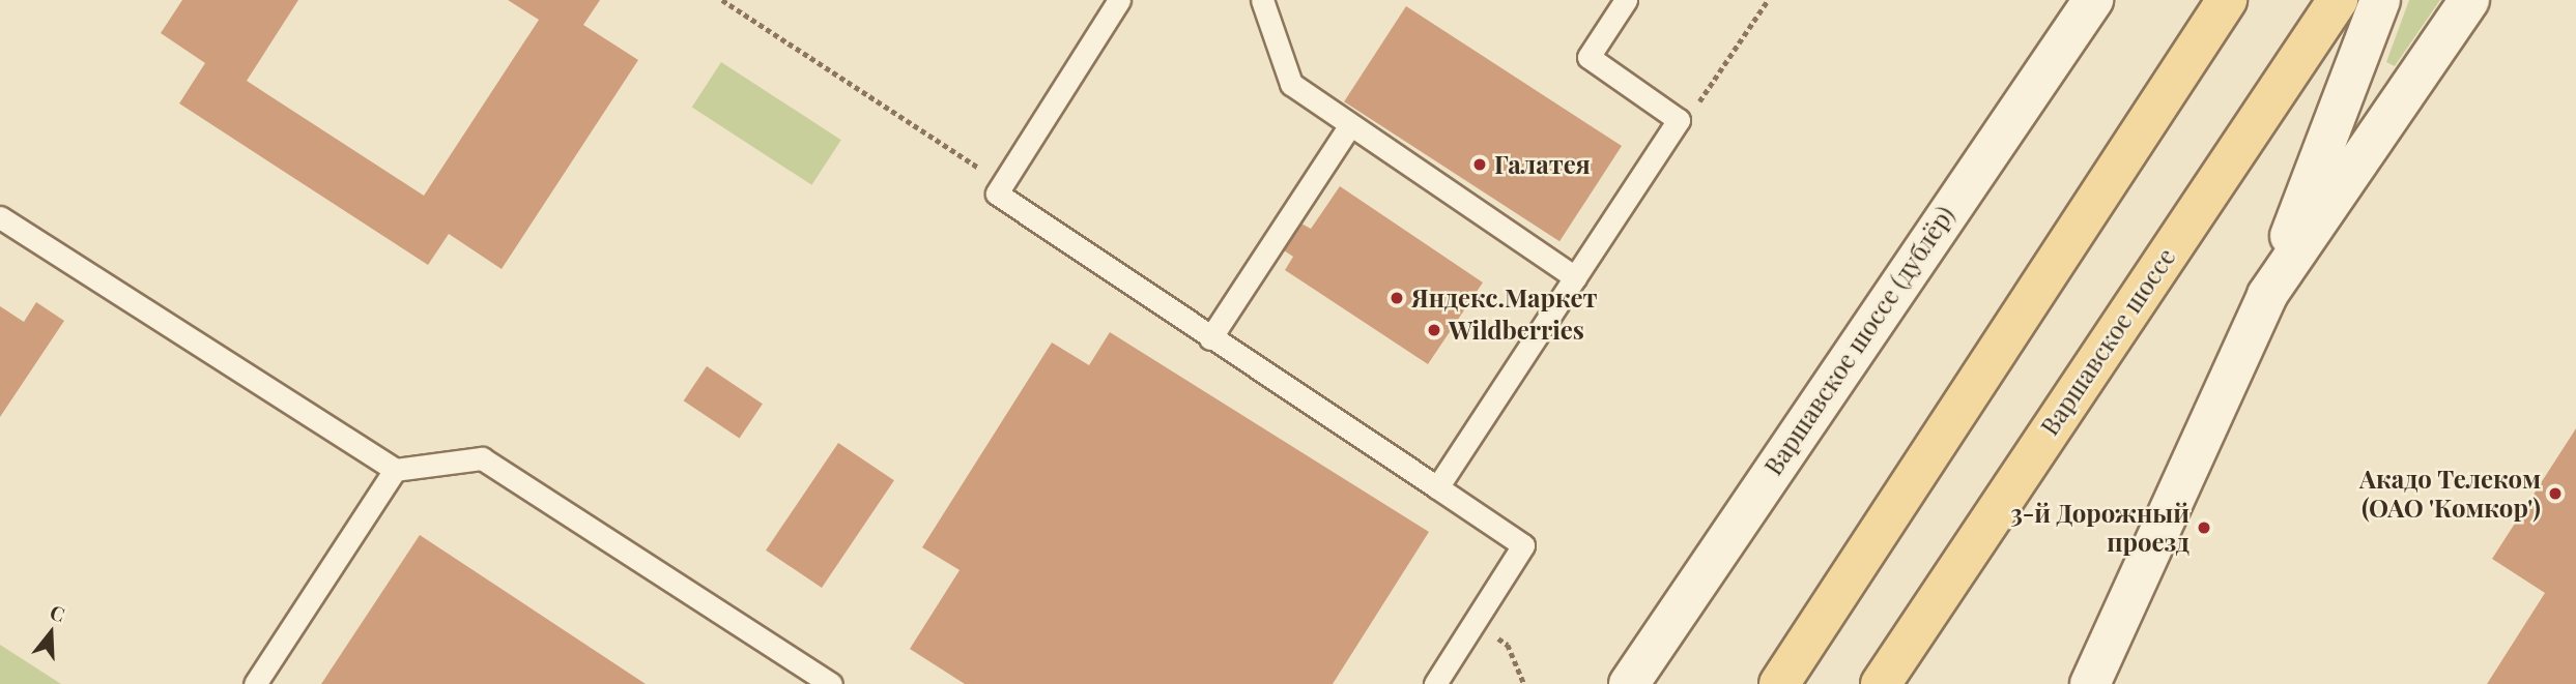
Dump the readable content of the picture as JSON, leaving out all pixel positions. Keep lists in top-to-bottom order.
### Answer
{
  "streets": {
    "main road": ["Варшавское шоссе (дублёр)", "Варшавское шоссе"]
  },
  "places": [
    "Галатея",
    "Яндекс.Маркет",
    "Wildberries",
    "Акадо Телеком (ОАО 'Комкор')",
    "3-й Дорожный проезд"
  ],
  "north": "top"
}
